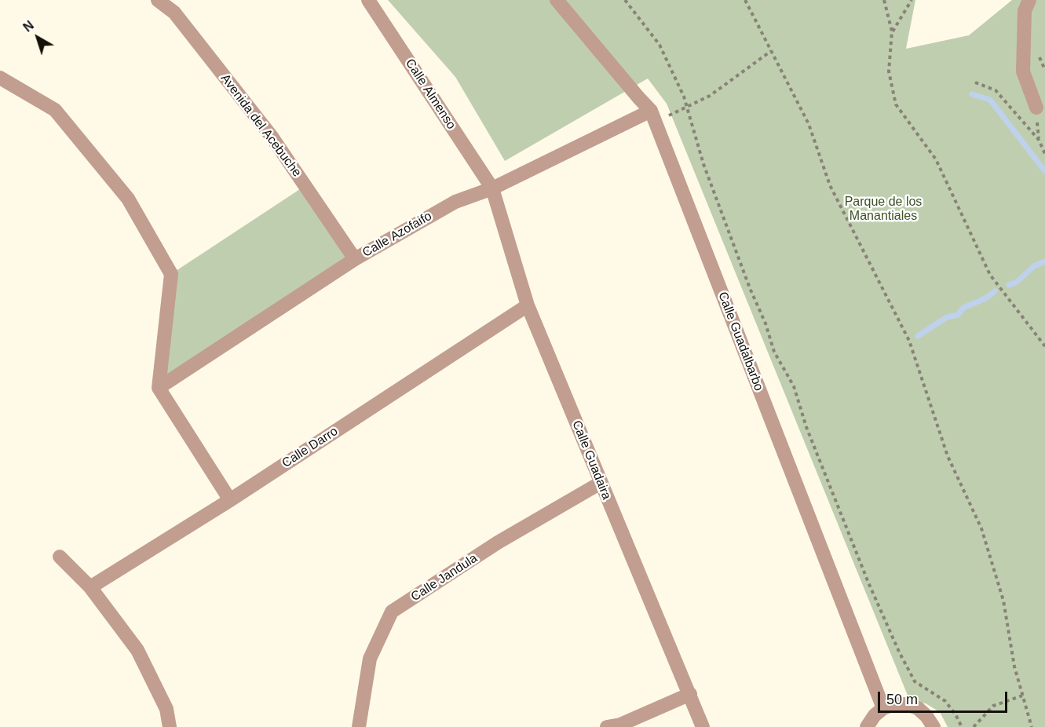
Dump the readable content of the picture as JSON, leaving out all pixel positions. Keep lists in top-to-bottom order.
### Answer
{
  "streets": {
    "street": [
      "Calle Almenso",
      "Avenida del Acebuche",
      "Calle Azofaifo",
      "Calle Guadalbarbo",
      "Calle Darro",
      "Calle Guadaira",
      "Calle Jandula"
    ]
  },
  "crossings": [
    ["Calle Almenso", "Calle Azofaifo"],
    ["Calle Almenso", "Calle Guadaira"],
    ["Avenida del Acebuche", "Calle Azofaifo"],
    ["Calle Azofaifo", "Calle Guadalbarbo"],
    ["Calle Azofaifo", "Calle Guadaira"],
    ["Calle Darro", "Calle Guadaira"],
    ["Calle Guadaira", "Calle Jandula"]
  ],
  "parks": ["Parque de los Manantiales"],
  "scale_bar": "50 m",
  "north": "top left"
}
